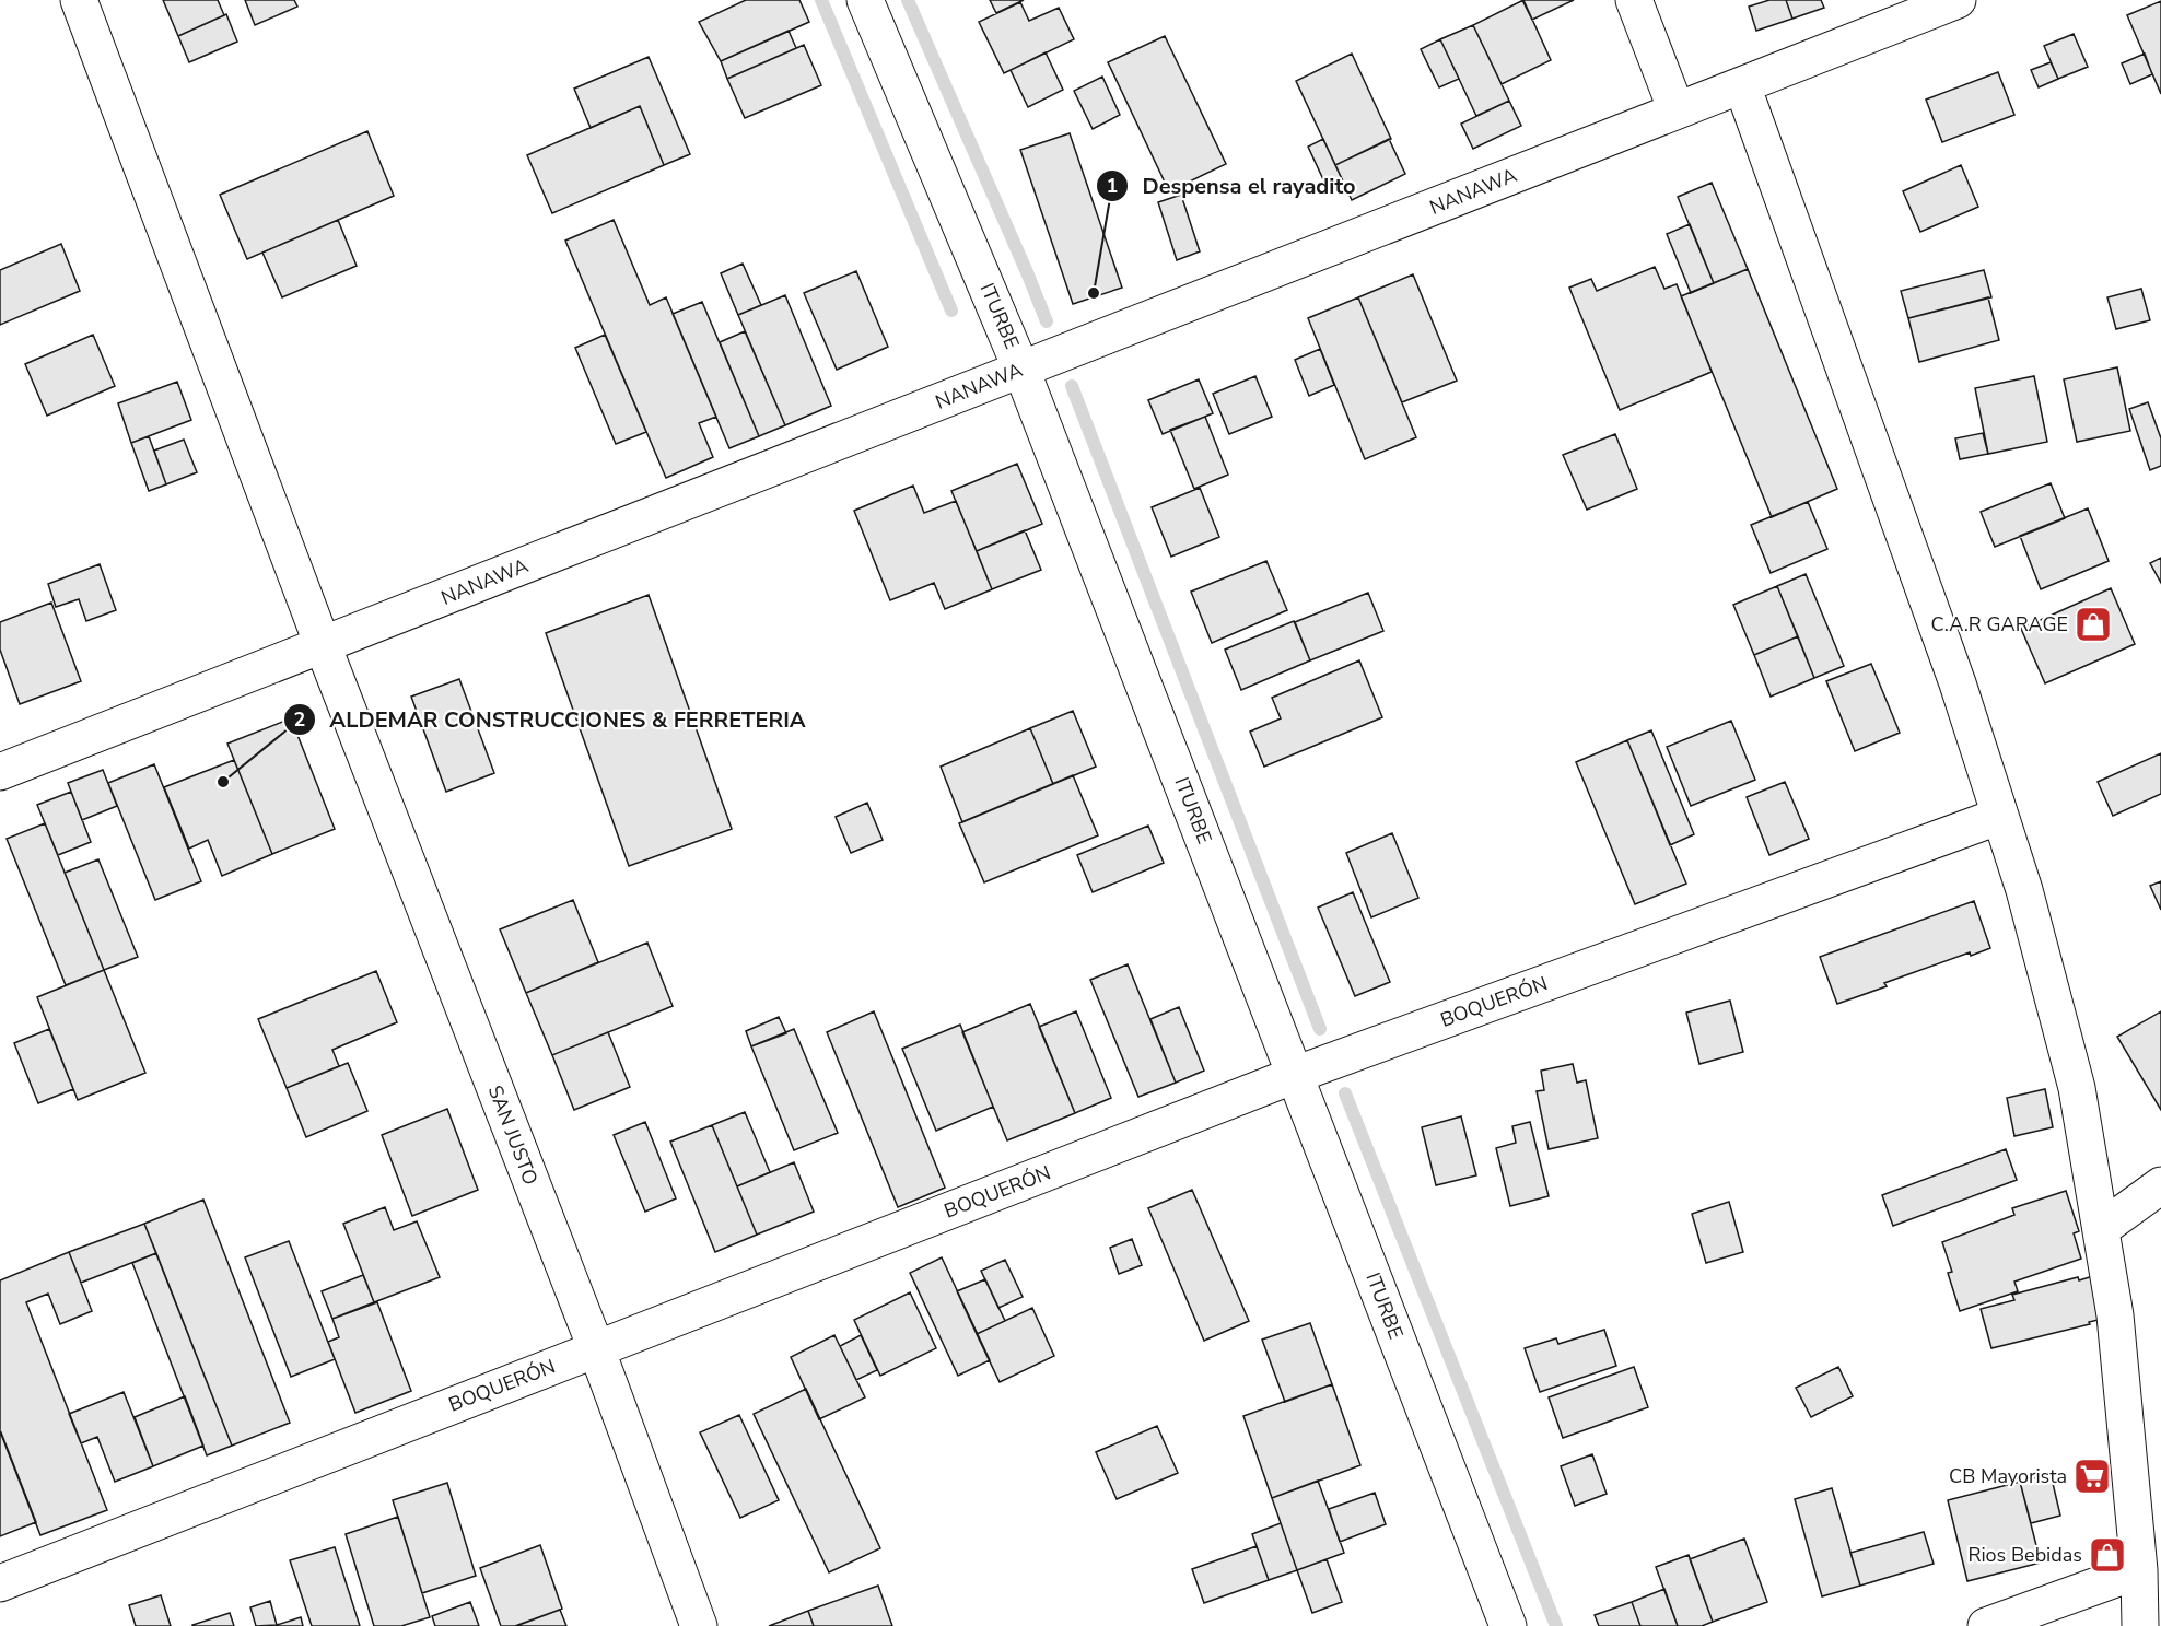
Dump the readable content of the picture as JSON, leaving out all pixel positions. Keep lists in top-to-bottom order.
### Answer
{
  "streets": {
    "street": [
      "NANAWA",
      "ITURBE",
      "BOQUERÓN",
      "SAN JUSTO"
    ]
  },
  "crossings": [
    ["NANAWA", "ITURBE"],
    ["NANAWA", "SAN JUSTO"],
    ["ITURBE", "BOQUERÓN"],
    ["BOQUERÓN", "SAN JUSTO"]
  ],
  "places": {
    "other": ["Despensa el rayadito", "ALDEMAR CONSTRUCCIONES & FERRETERIA"],
    "shop": ["C.A.R GARAGE", "Rios Bebidas"],
    "supermarket": ["CB Mayorista"]
  }
}
